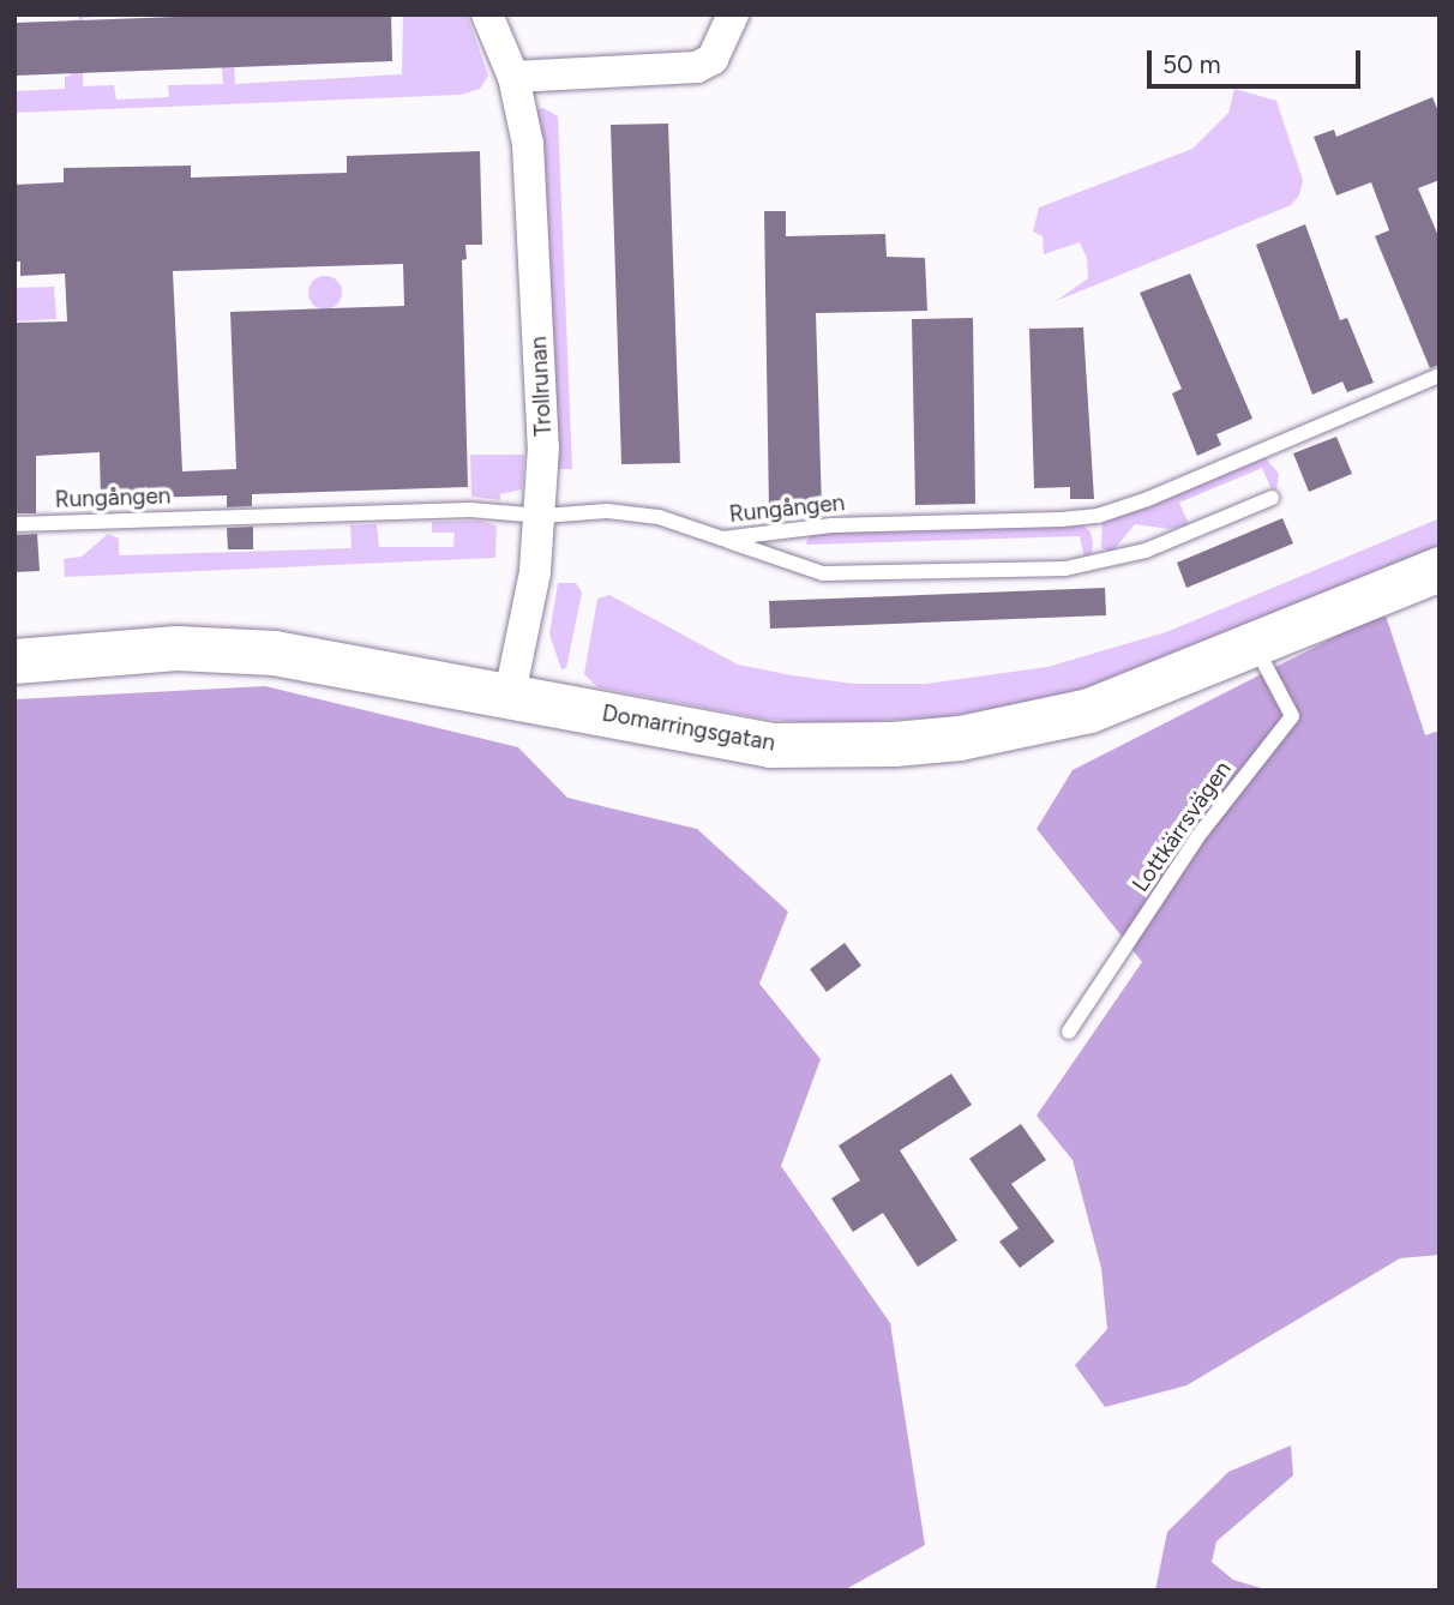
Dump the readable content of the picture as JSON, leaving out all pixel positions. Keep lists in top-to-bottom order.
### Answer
{
  "streets": {
    "street": ["Trollrunan", "Domarringsgatan"],
    "lane": ["Rungången", "Lottkärrsvägen"]
  },
  "crossings": [
    ["Trollrunan", "Rungången"],
    ["Trollrunan", "Domarringsgatan"],
    ["Domarringsgatan", "Lottkärrsvägen"]
  ],
  "scale_bar": "50 m"
}
